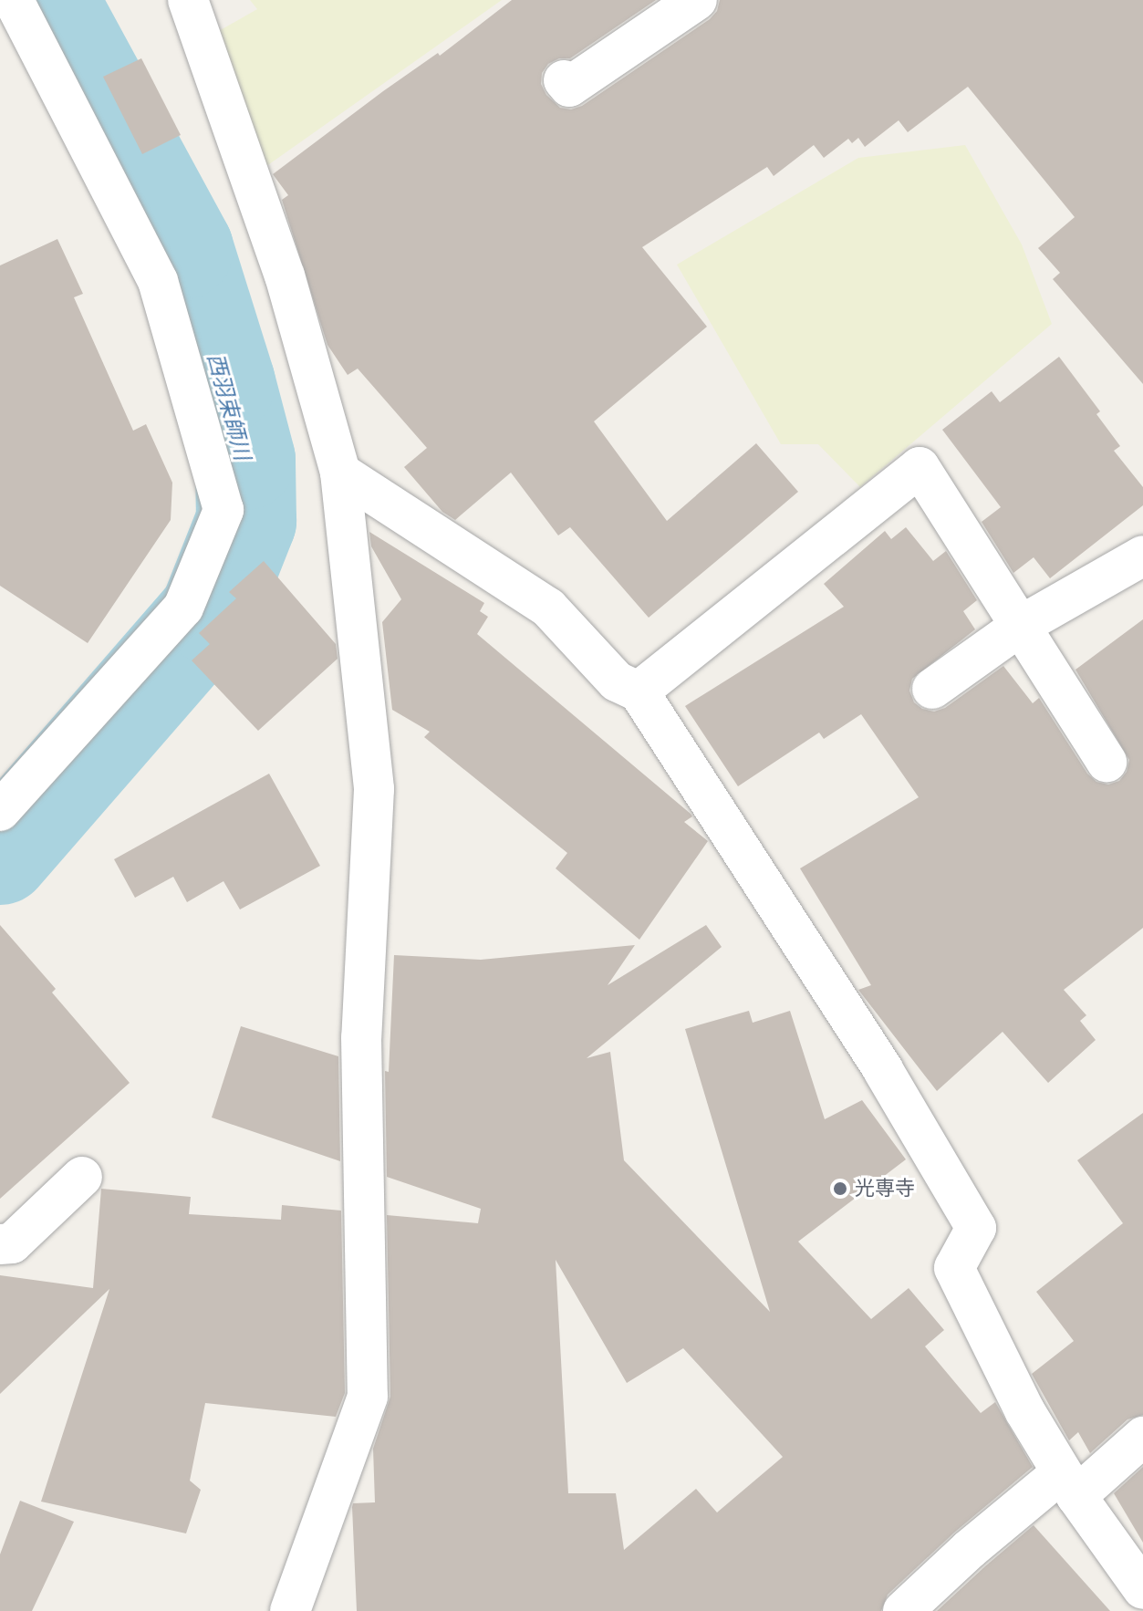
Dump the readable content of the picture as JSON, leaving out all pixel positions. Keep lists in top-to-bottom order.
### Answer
{
  "water": ["西羽束師川"],
  "places": ["光専寺"]
}
